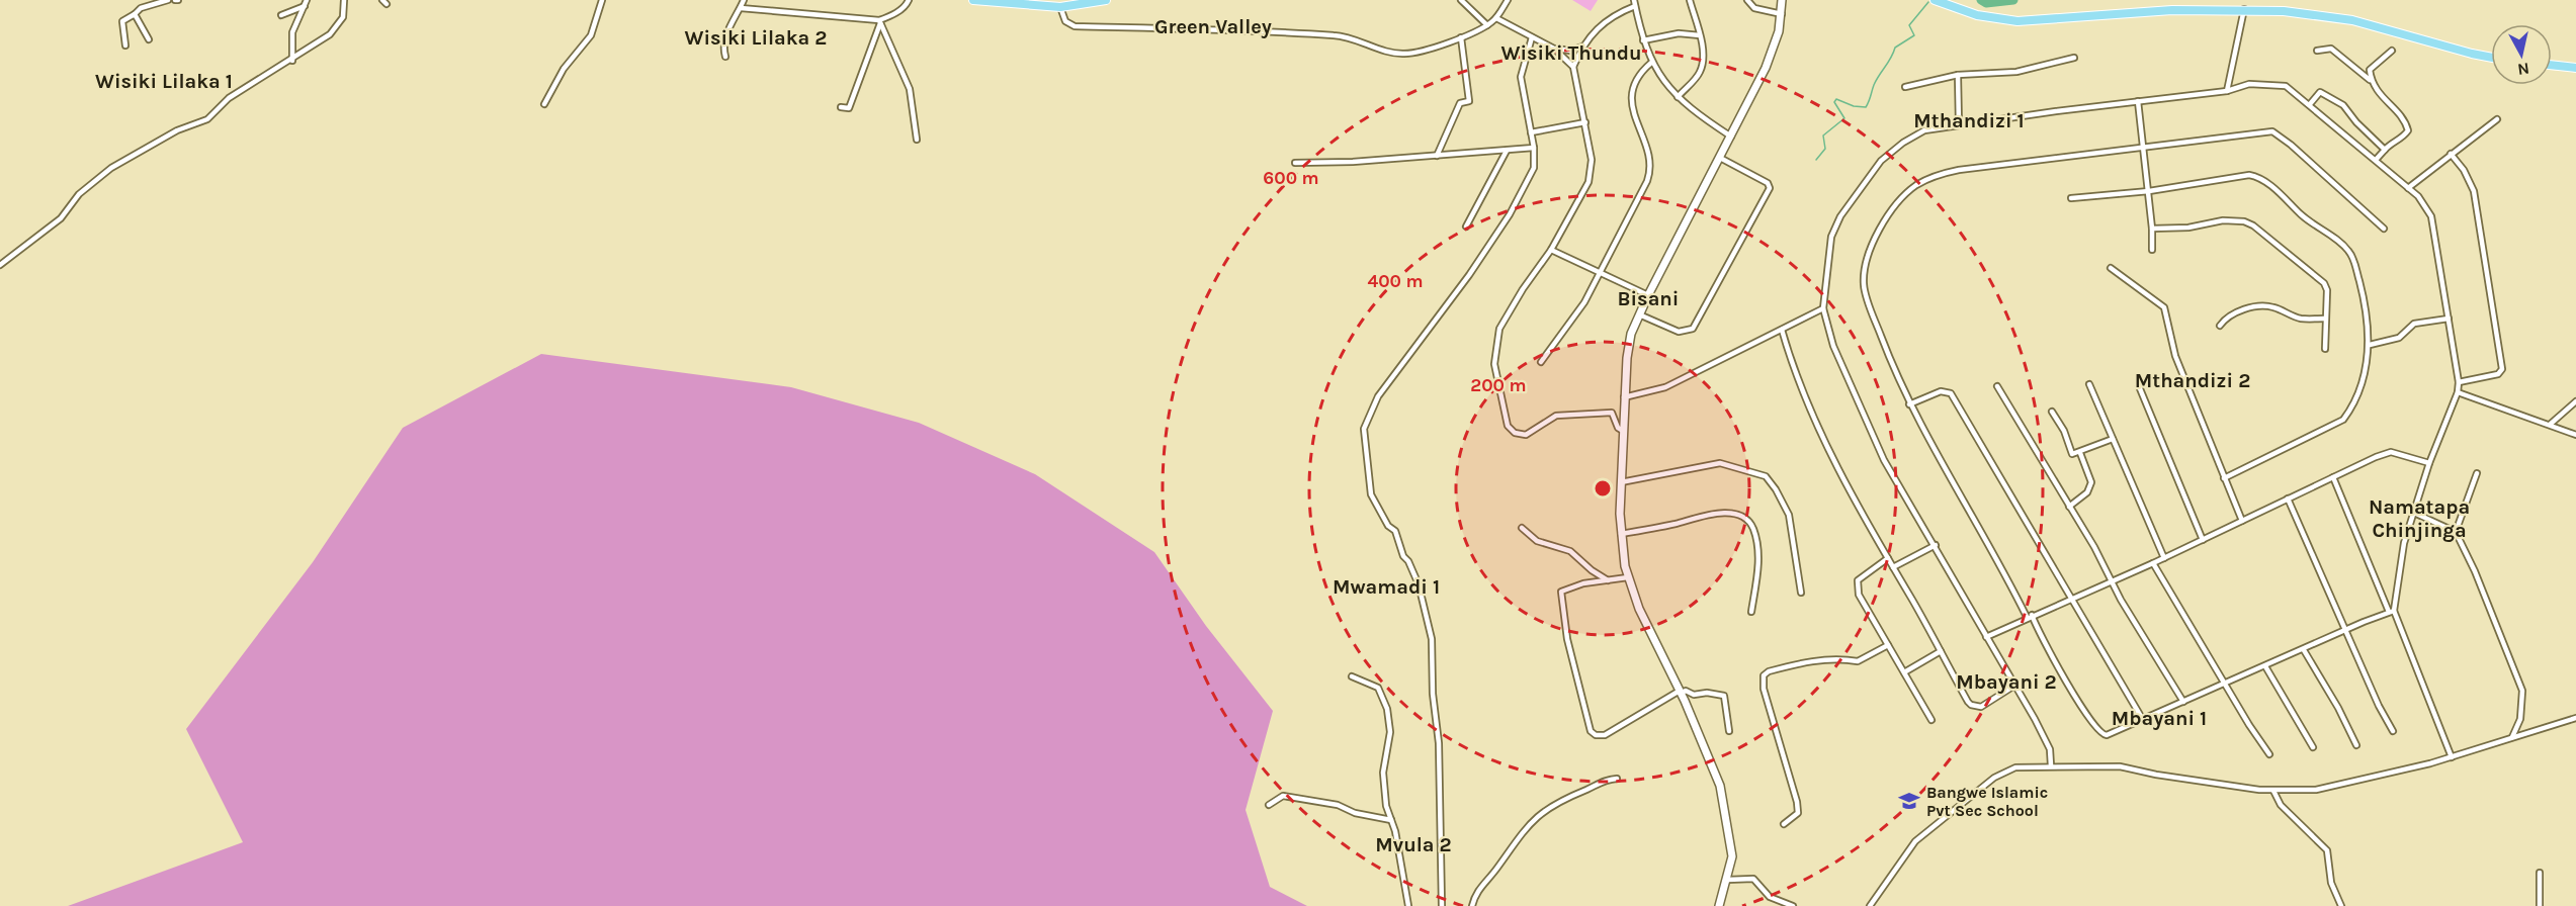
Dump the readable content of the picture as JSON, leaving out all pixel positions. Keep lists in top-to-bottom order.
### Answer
{
  "districts": [
    "Green Valley",
    "Wisiki Lilaka 2",
    "Wisiki Thundu",
    "Wisiki Lilaka 1",
    "Mthandizi 1",
    "Bisani",
    "Mthandizi 2",
    "Namatapa Chinjinga",
    "Mwamadi 1",
    "Mbayani 2",
    "Mbayani 1",
    "Mvula 2"
  ],
  "places": {
    "school or university": ["Bangwe Islamic Pvt Sec School"]
  },
  "north": "bottom",
  "rings": ["600 m", "400 m", "200 m"]
}
